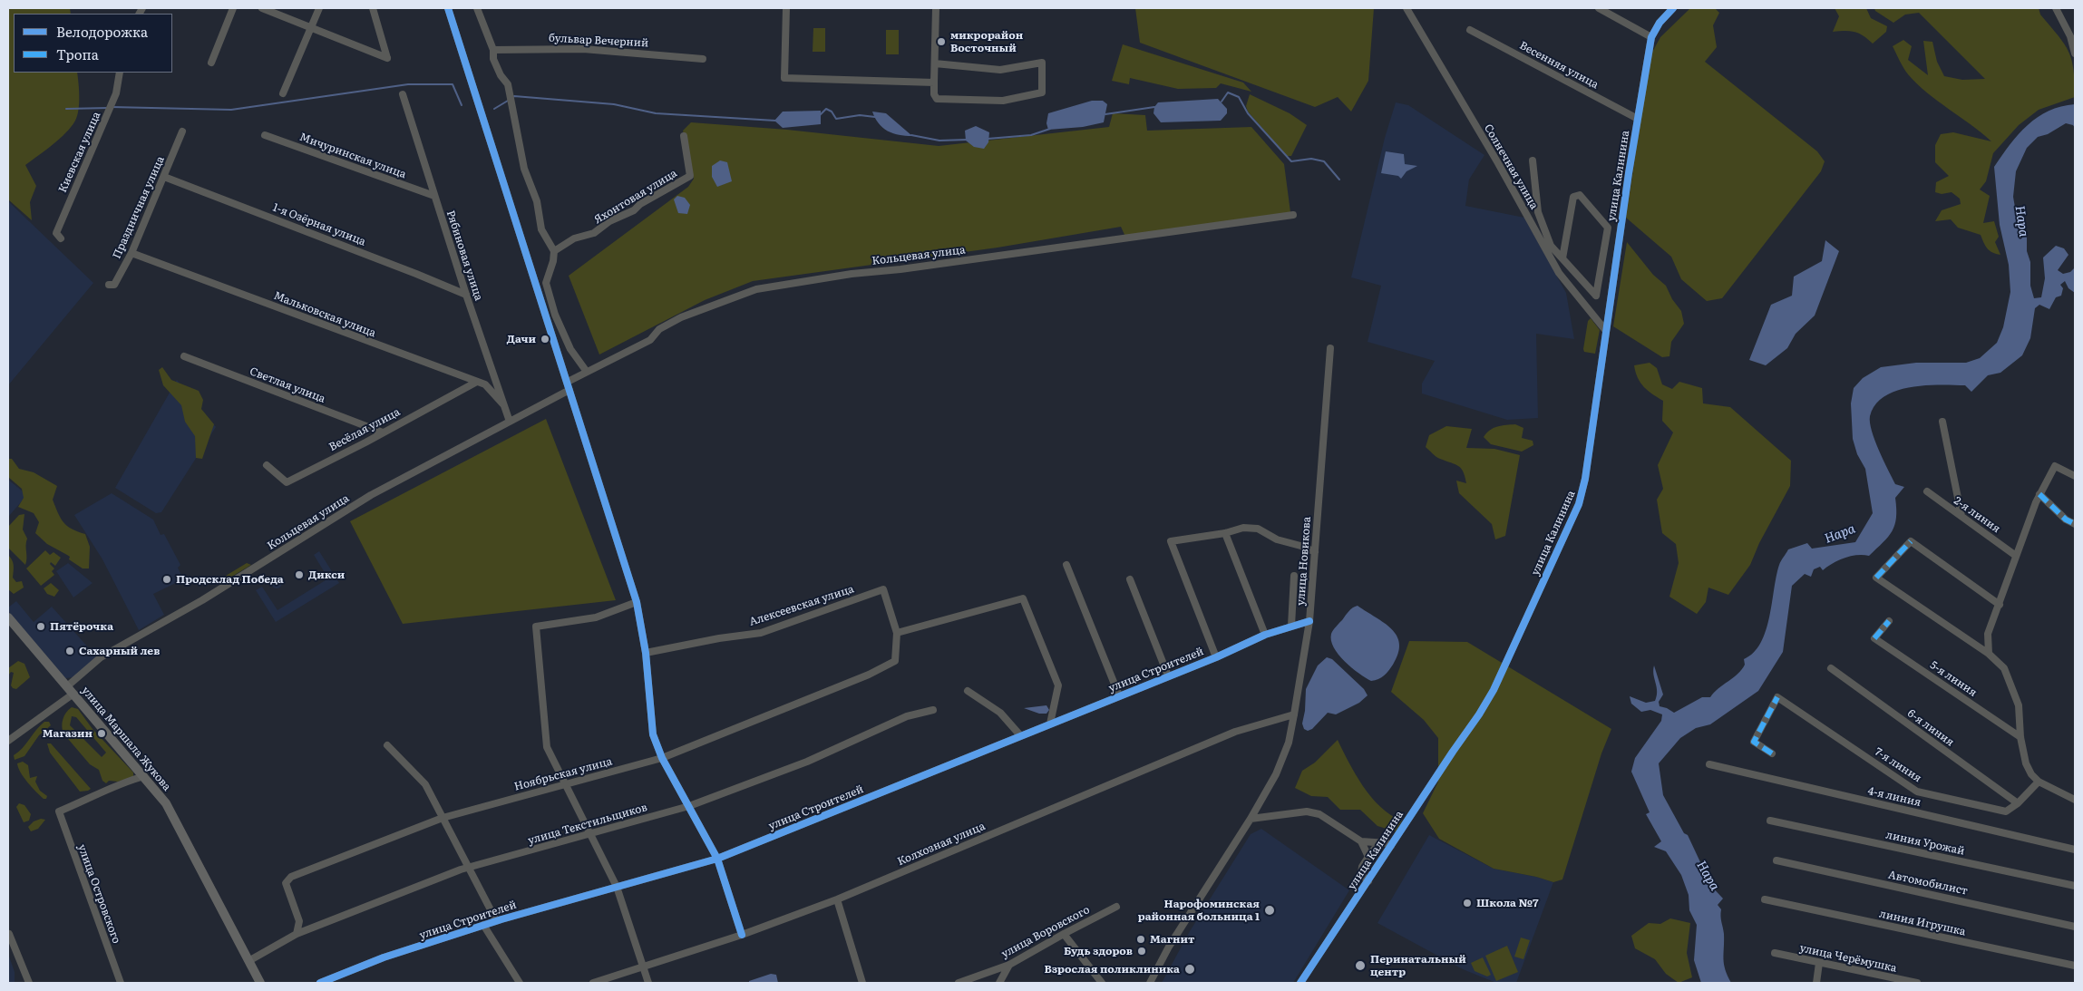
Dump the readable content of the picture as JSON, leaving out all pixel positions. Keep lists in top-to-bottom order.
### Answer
{
  "streets": {
    "main road": ["улица Маршала Жукова"],
    "street": [
      "бульвар Вечерний",
      "Весенняя улица",
      "Киевская улица",
      "Мичуринская улица",
      "Солнечная улица",
      "улица Калинина",
      "Яхонтовая улица",
      "Праздничная улица",
      "1-я Озёрная улица",
      "Рябиновая улица",
      "Кольцевая улица",
      "Мальковская улица",
      "Светлая улица",
      "Весёлая улица",
      "2-я линия",
      "улица Новикова",
      "Алексеевская улица",
      "улица Строителей",
      "5-я линия",
      "6-я линия",
      "7-я линия",
      "Ноябрьская улица",
      "4-я линия",
      "улица Текстильщиков",
      "линия Урожай",
      "Колхозная улица",
      "Автомобилист",
      "улица Островского",
      "линия Игрушка",
      "улица Воровского",
      "улица Черёмушка"
    ]
  },
  "crossings": [
    ["Весенняя улица", "улица Калинина"],
    ["Мичуринская улица", "Рябиновая улица"],
    ["Солнечная улица", "улица Калинина"],
    ["Праздничная улица", "1-я Озёрная улица"],
    ["Праздничная улица", "Мальковская улица"],
    ["1-я Озёрная улица", "Рябиновая улица"],
    ["Рябиновая улица", "Кольцевая улица"],
    ["Рябиновая улица", "Мальковская улица"],
    ["Кольцевая улица", "улица Маршала Жукова"],
    ["Мальковская улица", "Весёлая улица"],
    ["Светлая улица", "Весёлая улица"],
    ["улица Новикова", "улица Строителей"],
    ["улица Новикова", "Колхозная улица"],
    ["Алексеевская улица", "Ноябрьская улица"],
    ["6-я линия", "7-я линия"],
    ["улица Маршала Жукова", "улица Текстильщиков"],
    ["улица Маршала Жукова", "улица Островского"],
    ["Ноябрьская улица", "улица Текстильщиков"]
  ],
  "water": ["Нара"],
  "places": [
    "микрорайон Восточный",
    "Дачи",
    "Дикси",
    "Продсклад Победа",
    "Пятёрочка",
    "Сахарный лев",
    "Магазин",
    "Школа №7",
    "Нарофоминская районная больница 1",
    "Магнит",
    "Будь здоров",
    "Перинатальный центр",
    "Взрослая поликлиника"
  ],
  "legend": ["Велодорожка", "Тропа"]
}
